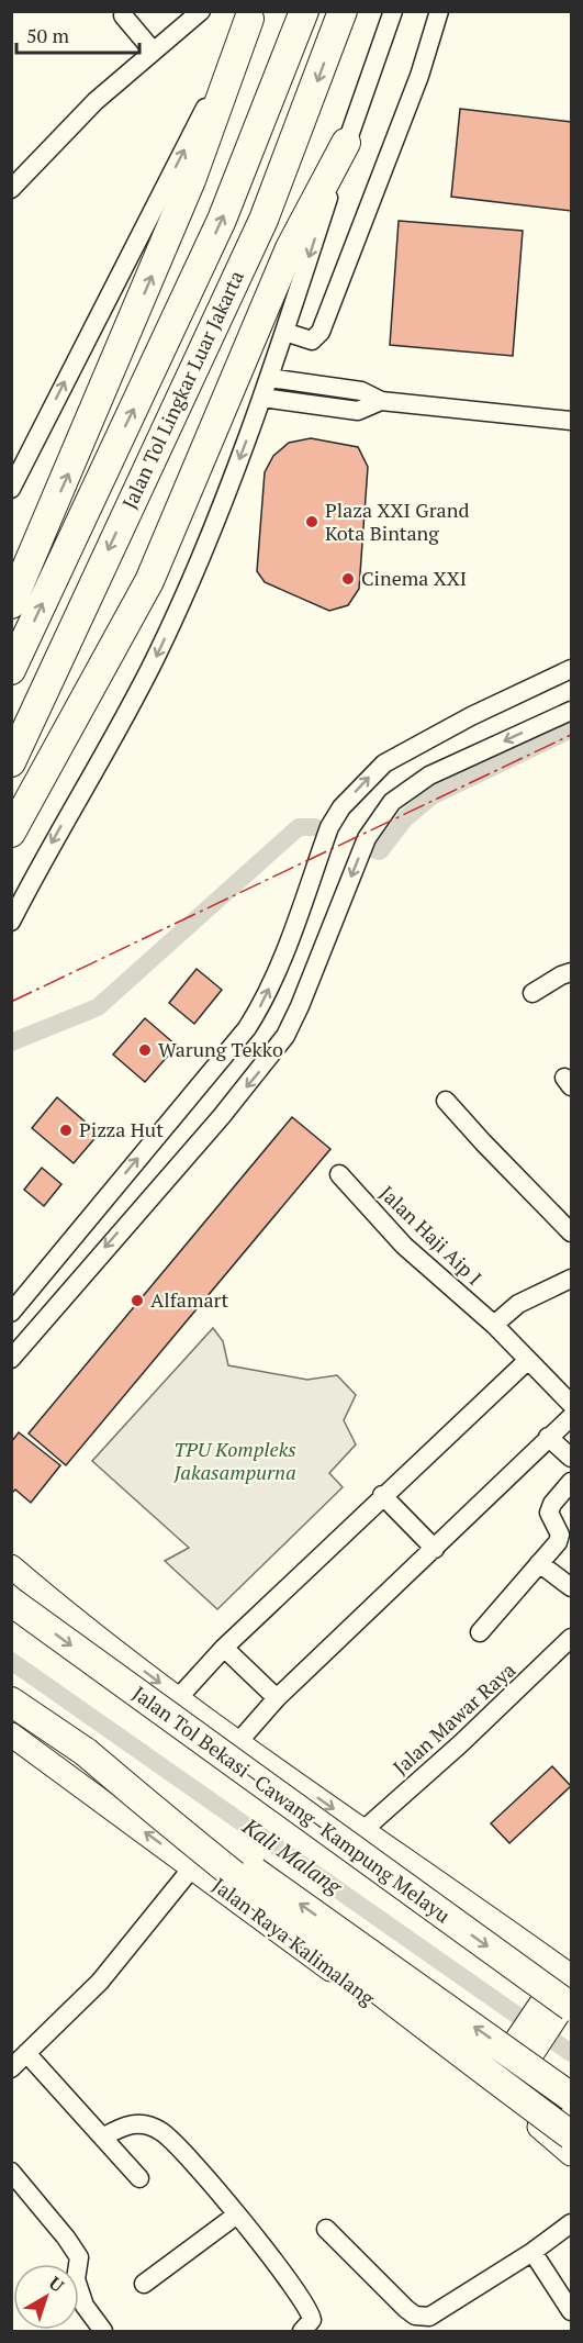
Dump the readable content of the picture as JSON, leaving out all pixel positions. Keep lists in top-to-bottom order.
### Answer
{
  "streets": {
    "highway": ["Jalan Tol Lingkar Luar Jakarta", "Jalan Tol Bekasi–Cawang–Kampung Melayu"],
    "main road": ["Jalan Raya Kalimalang"],
    "street": ["Jalan Haji Aip I", "Jalan Mawar Raya"]
  },
  "water": ["Kali Malang"],
  "parks": ["TPU Kompleks Jakasampurna"],
  "places": [
    "Plaza XXI Grand Kota Bintang",
    "Cinema XXI",
    "Warung Tekko",
    "Pizza Hut",
    "Alfamart"
  ],
  "scale_bar": "50 m",
  "north": "top right"
}
